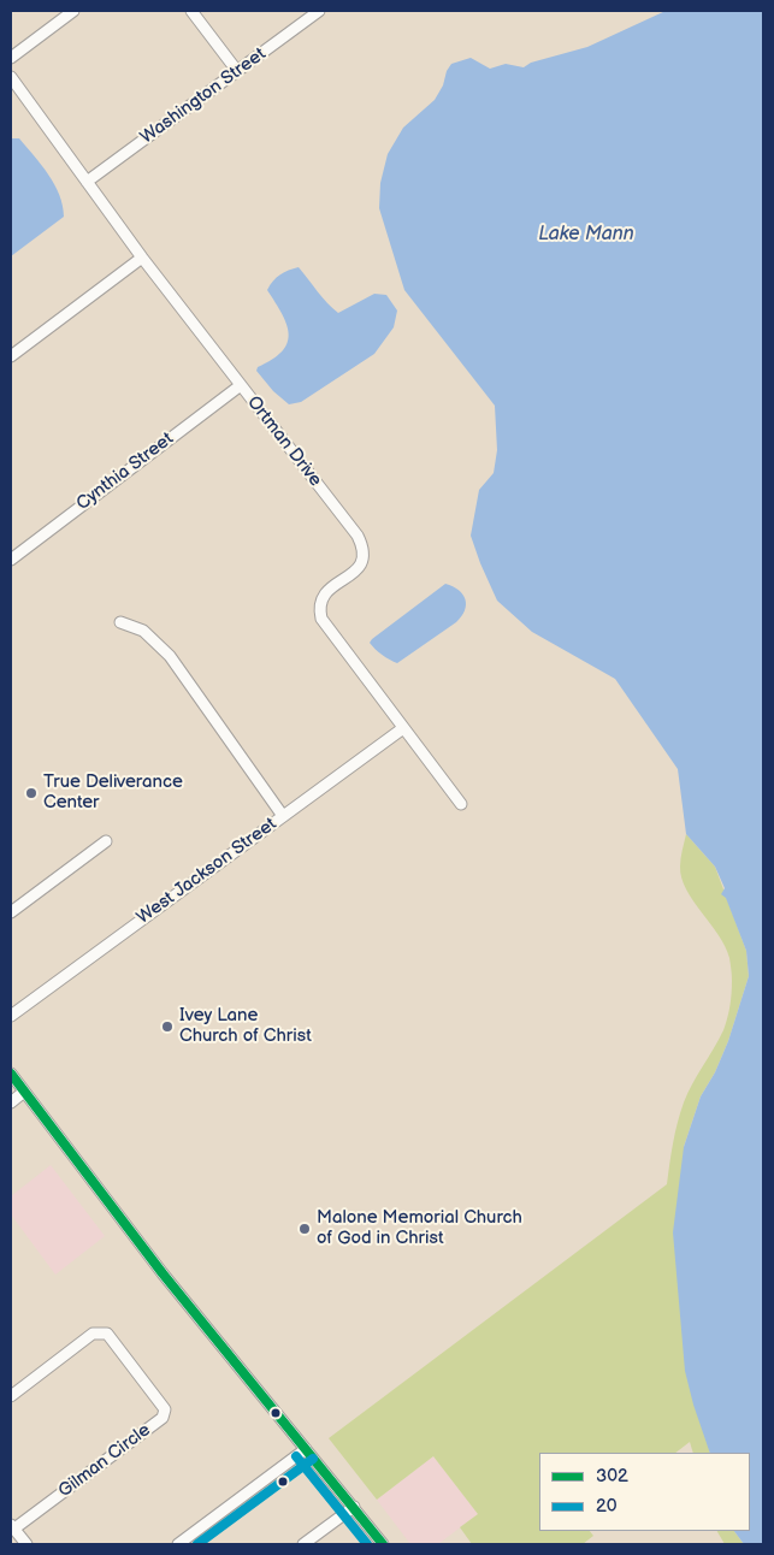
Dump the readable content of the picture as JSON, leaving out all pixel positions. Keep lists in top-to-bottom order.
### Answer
{
  "streets": {
    "street": [
      "Washington Street",
      "Ortman Drive",
      "Cynthia Street",
      "West Jackson Street",
      "Gilman Circle"
    ]
  },
  "crossings": [
    ["Washington Street", "Ortman Drive"],
    ["Ortman Drive", "Cynthia Street"],
    ["Ortman Drive", "West Jackson Street"]
  ],
  "water": ["Lake Mann"],
  "places": ["True Deliverance Center", "Ivey Lane Church of Christ", "Malone Memorial Church of God in Christ"],
  "lines": ["transit line 302", "transit line 20"],
  "legend": ["302", "20"]
}
